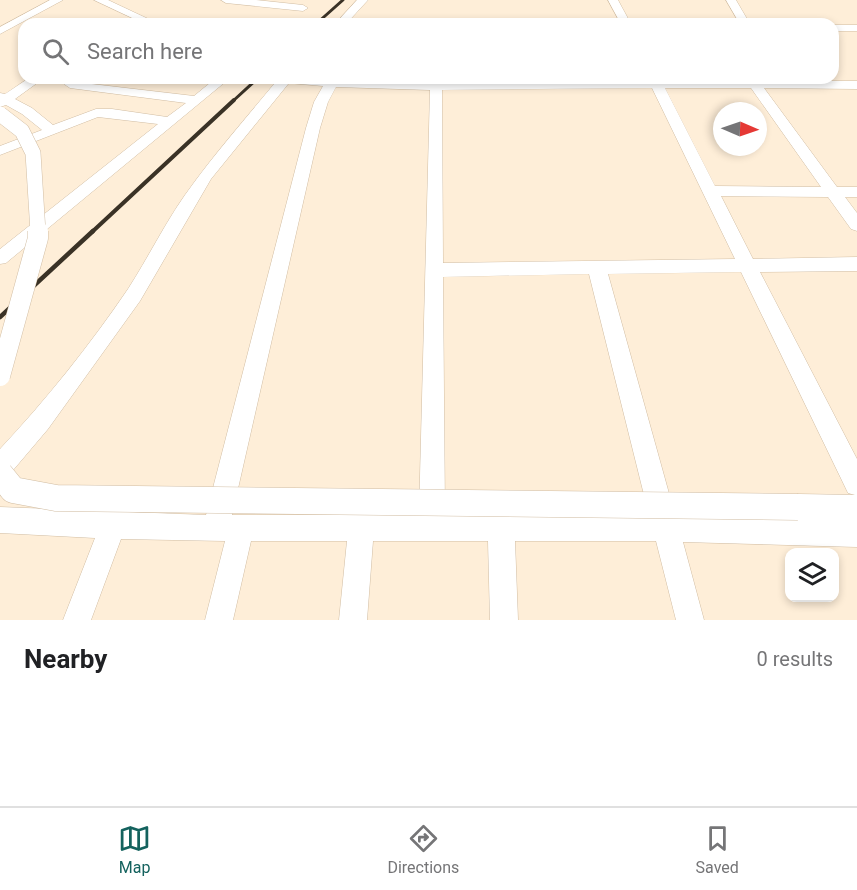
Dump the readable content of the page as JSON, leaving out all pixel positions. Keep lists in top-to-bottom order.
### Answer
{
  "north": "right",
  "page": {
    "search": "Search here",
    "heading": ["Nearby", "0 results"],
    "nav": ["Map", "Directions", "Saved"]
  }
}
